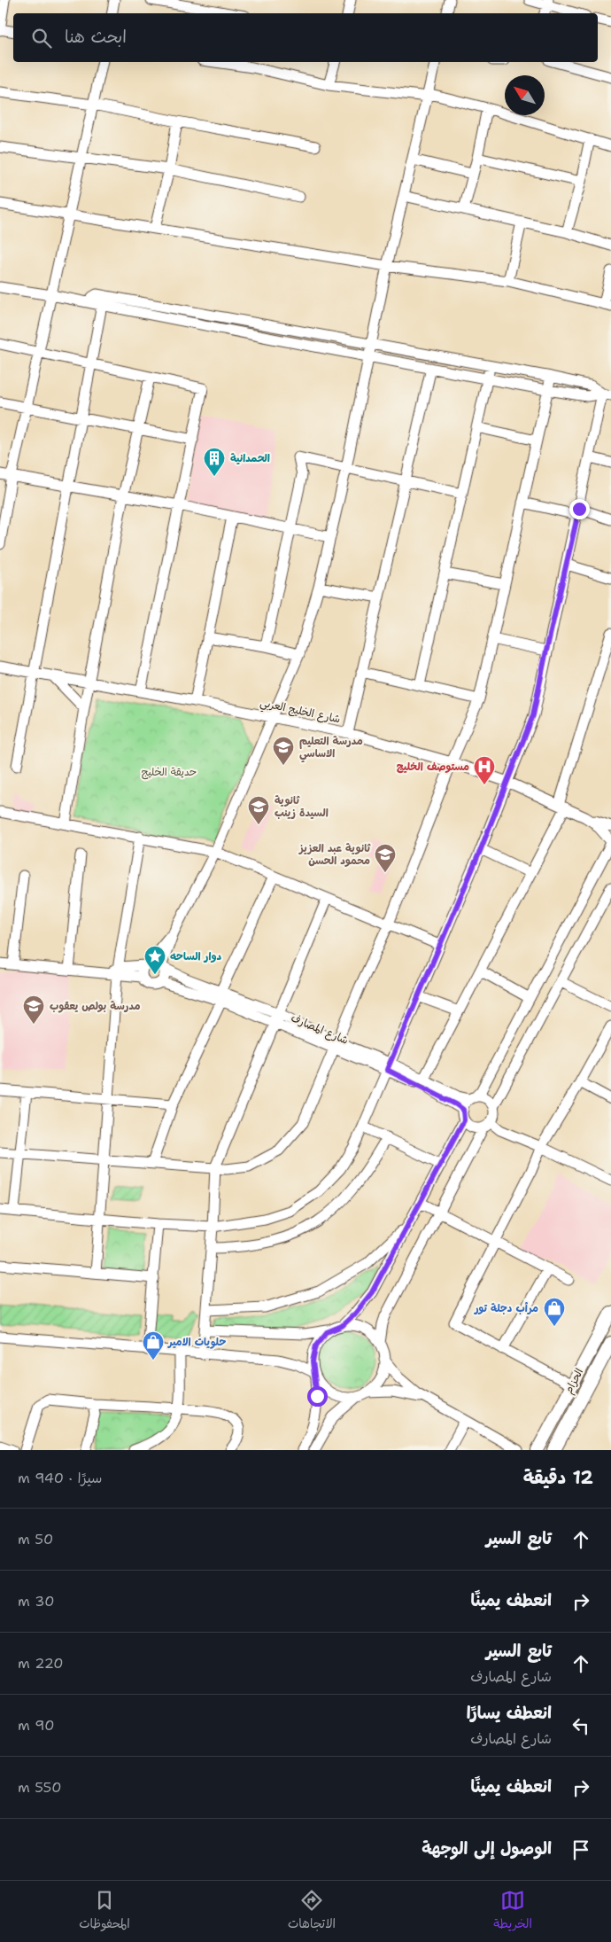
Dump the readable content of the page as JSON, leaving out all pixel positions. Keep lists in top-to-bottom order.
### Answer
{
  "streets": {
    "main road": ["الحزام"],
    "street": ["شارع الخليج العربي"]
  },
  "parks": ["حديقة الخليج"],
  "places": {
    "building": ["الحمدانية"],
    "school or university": [
      "مدرسة التعليم الاساسي",
      "ثانوية السيدة زينب",
      "ثانوية عبد العزيز محمود الحسن",
      "مدرسة بولص يعقوب"
    ],
    "hospital": ["مستوصف الخليج"],
    "place": ["دوار الساحه"],
    "shop": ["مرأب دجلة تور", "حلويات الامير"]
  },
  "north": "top left",
  "page": {
    "search": "ابحث هنا",
    "heading": ["12 دقيقة", "سيرًا · 940 m"],
    "list": [
      ["تابع السير", "50 m"],
      ["انعطف يمينًا", "30 m"],
      ["تابع السير", "شارع المصارف", "220 m"],
      ["انعطف يسارًا", "شارع المصارف", "90 m"],
      ["انعطف يمينًا", "550 m"],
      "الوصول إلى الوجهة"
    ],
    "nav": ["الخريطة", "الاتجاهات", "المحفوظات"]
  }
}
